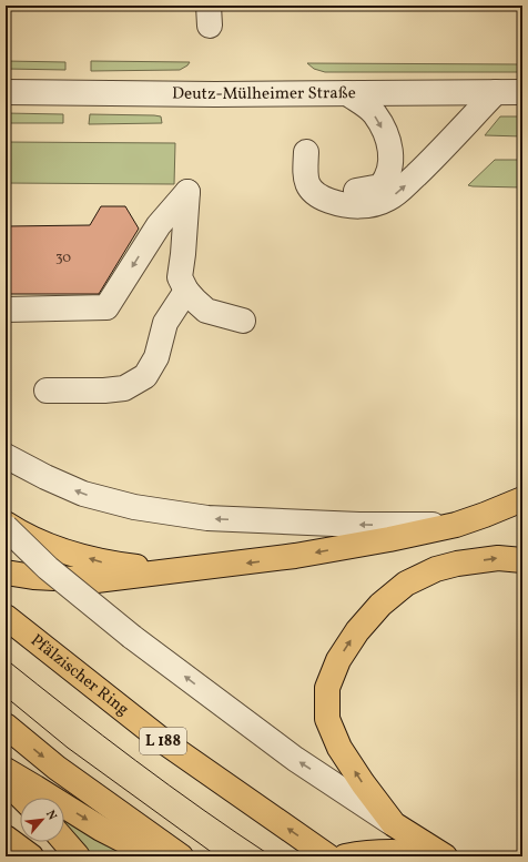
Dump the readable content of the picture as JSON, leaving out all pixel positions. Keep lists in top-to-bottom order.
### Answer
{
  "streets": {
    "main road": ["Pfälzischer Ring", "L 188"],
    "street": ["Deutz-Mülheimer Straße"]
  },
  "house_numbers": ["30"],
  "north": "top right"
}
